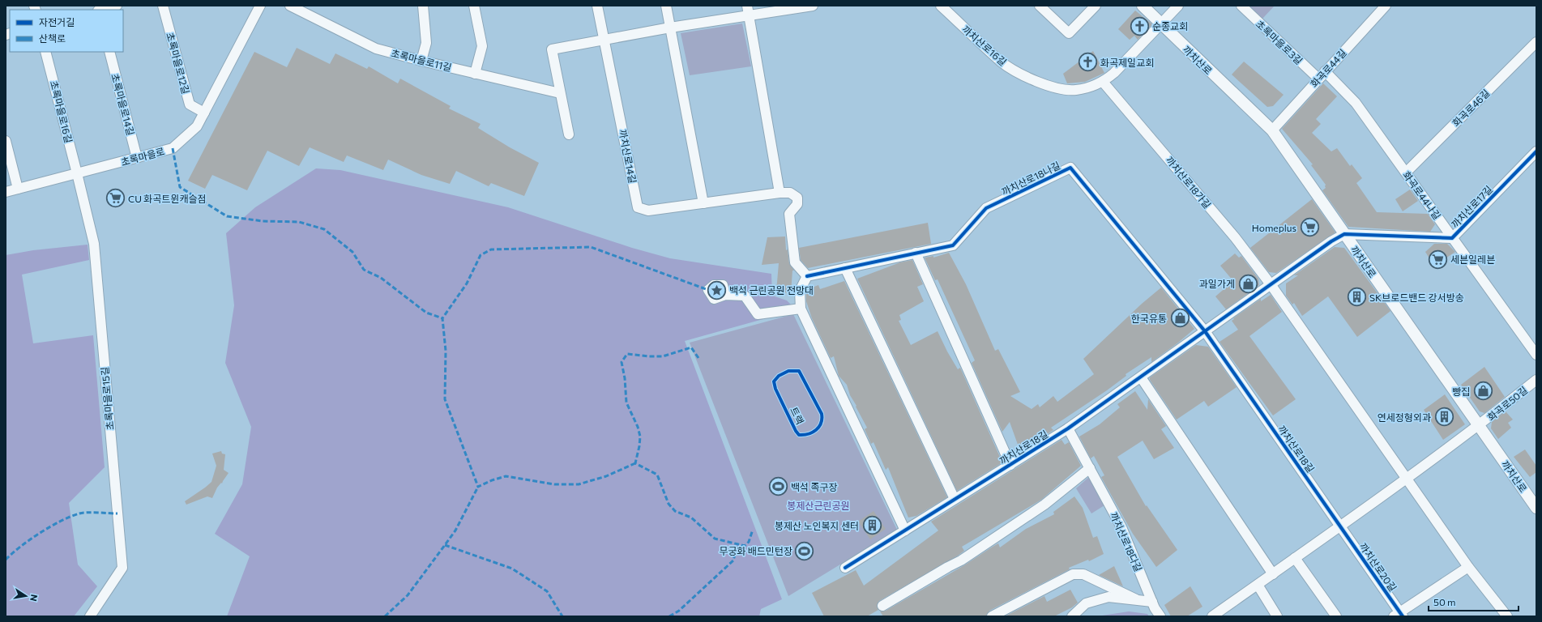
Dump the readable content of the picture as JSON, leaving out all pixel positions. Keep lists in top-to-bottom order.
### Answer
{
  "streets": {
    "street": [
      "초록마을로3길",
      "까치산로16길",
      "초록마을로11길",
      "까치산로",
      "초록마을로12길",
      "화곡로44길",
      "초록마을로14길",
      "화곡로46길",
      "초록마을로16길",
      "초록마을로",
      "까치산로14길",
      "까치산로18나길",
      "까치산로18가길",
      "화곡로44나길",
      "까치산로17길",
      "초록마을로15길",
      "화곡로50길",
      "까치산로18길",
      "까치산로18다길",
      "까치산로20길"
    ],
    "cycle path": ["트랙"]
  },
  "crossings": [
    ["초록마을로3길", "화곡로44길"],
    ["초록마을로3길", "화곡로44나길"],
    ["까치산로16길", "까치산로"],
    ["까치산로16길", "까치산로18가길"],
    ["까치산로", "화곡로44길"],
    ["까치산로", "까치산로17길"],
    ["까치산로", "화곡로50길"],
    ["까치산로", "까치산로18길"],
    ["초록마을로12길", "초록마을로"],
    ["화곡로44길", "화곡로44나길"],
    ["초록마을로14길", "초록마을로"],
    ["화곡로46길", "화곡로44나길"],
    ["초록마을로16길", "초록마을로"],
    ["초록마을로16길", "초록마을로15길"],
    ["초록마을로", "초록마을로15길"],
    ["까치산로14길", "까치산로18나길"],
    ["까치산로18나길", "까치산로18길"],
    ["까치산로18가길", "까치산로18길"],
    ["화곡로44나길", "까치산로17길"],
    ["까치산로17길", "까치산로18길"],
    ["까치산로18길", "까치산로18다길"],
    ["까치산로18길", "까치산로20길"]
  ],
  "parks": ["봉제산근린공원"],
  "places": {
    "church": ["순종교회", "화곡제일교회"],
    "supermarket": ["CU 화곡트윈캐슬점", "Homeplus", "세븐일레븐"],
    "shop": ["과일가게", "한국유통", "빵집"],
    "place": ["백석 근린공원 전망대"],
    "building": ["SK브로드밴드 강서방송", "연세정형외과", "봉제산 노인복지 센터"],
    "sports": ["백석 족구장", "무궁화 배드민턴장"]
  },
  "legend": ["자전거길", "산책로"],
  "scale_bar": "50 m",
  "north": "right"
}
